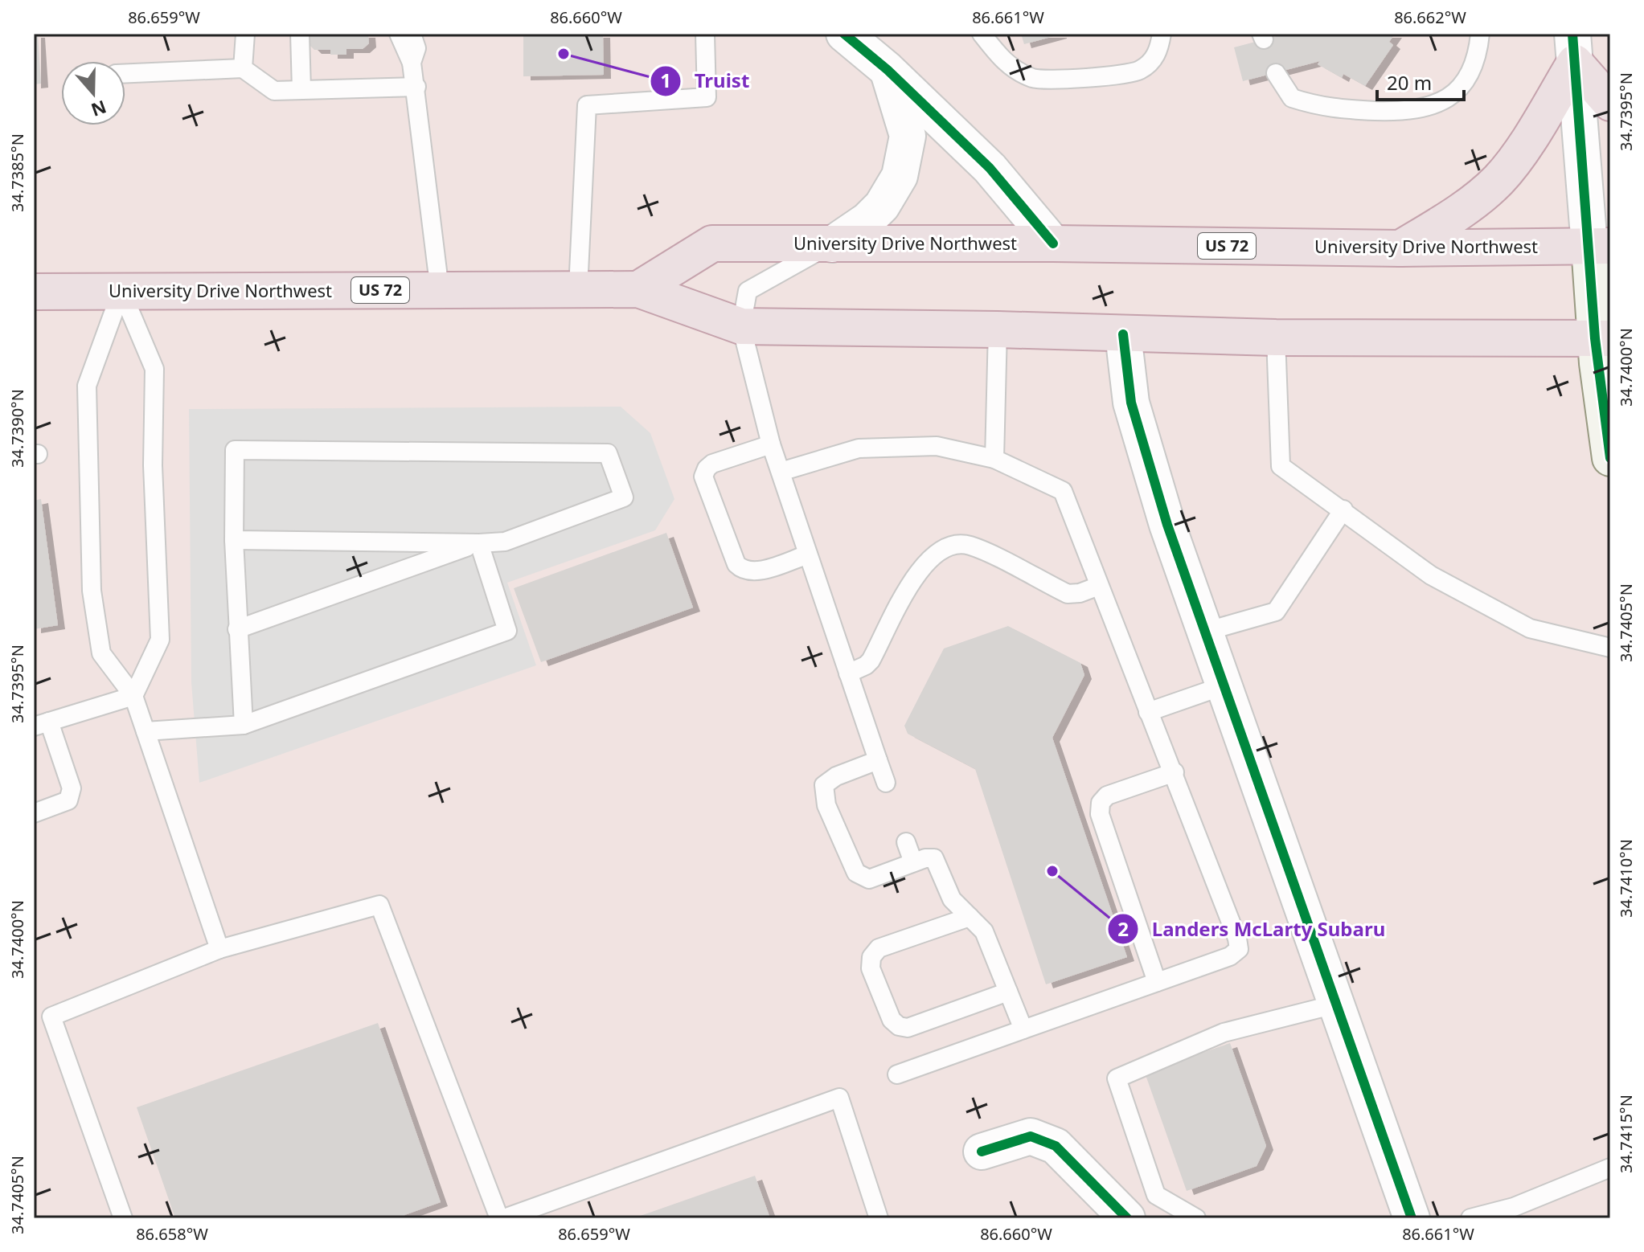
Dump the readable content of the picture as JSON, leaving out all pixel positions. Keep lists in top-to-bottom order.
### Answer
{
  "streets": {
    "highway": ["University Drive Northwest", "US 72"]
  },
  "places": ["Truist", "Landers McLarty Subaru"],
  "scale_bar": "20 m",
  "north": "bottom",
  "coordinates": [
    "86.659°W",
    "86.660°W",
    "86.661°W",
    "86.662°W",
    "34.7395°N",
    "34.7385°N",
    "34.7400°N",
    "34.7390°N",
    "34.7405°N",
    "34.7410°N",
    "34.7415°N",
    "86.658°W"
  ]
}
